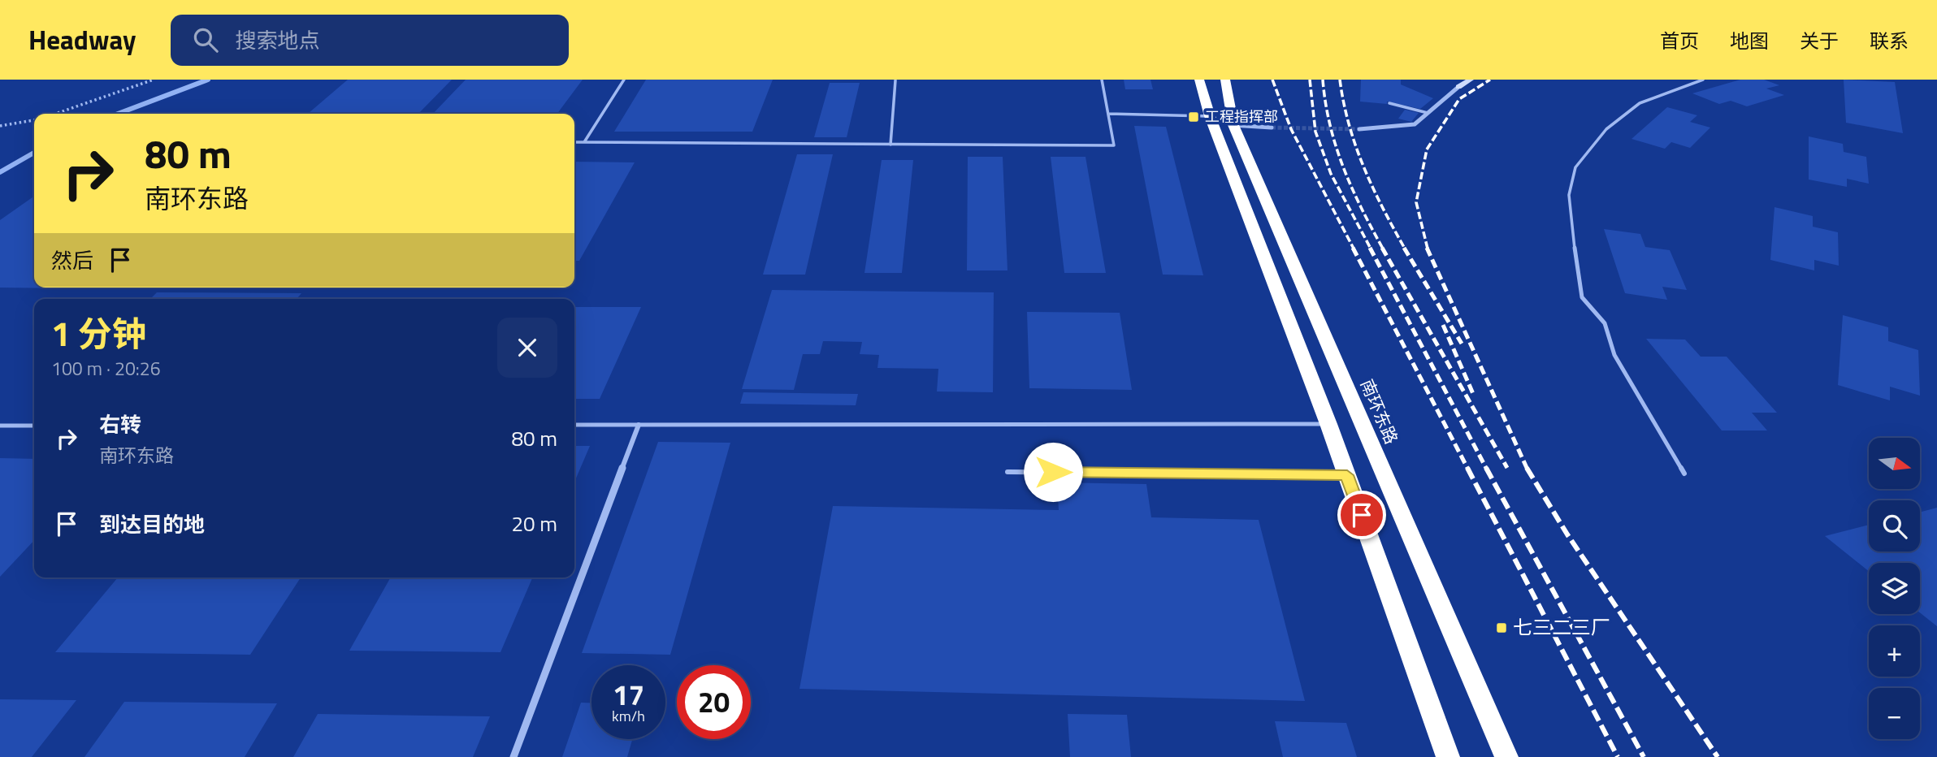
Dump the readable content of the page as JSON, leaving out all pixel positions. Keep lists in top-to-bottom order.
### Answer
{
  "streets": {
    "highway": ["南环东路"]
  },
  "places": {
    "transit": ["工程指挥部", "七三二三厂"]
  },
  "north": "right",
  "page": {
    "header": "Headway",
    "search": "搜索地点",
    "nav": [
      "首页",
      "地图",
      "关于",
      "联系"
    ],
    "turn": ["80 m", "南环东路"],
    "then": "然后",
    "heading": ["1 分钟", "100 m · 20:26"],
    "list": [
      {
        "name": "右转",
        "note": "南环东路",
        "value": "80 m"
      },
      {
        "name": "到达目的地",
        "value": "20 m"
      }
    ],
    "map_buttons": ["+", "−"],
    "speed": "17 km/h",
    "limit": "20"
  }
}
